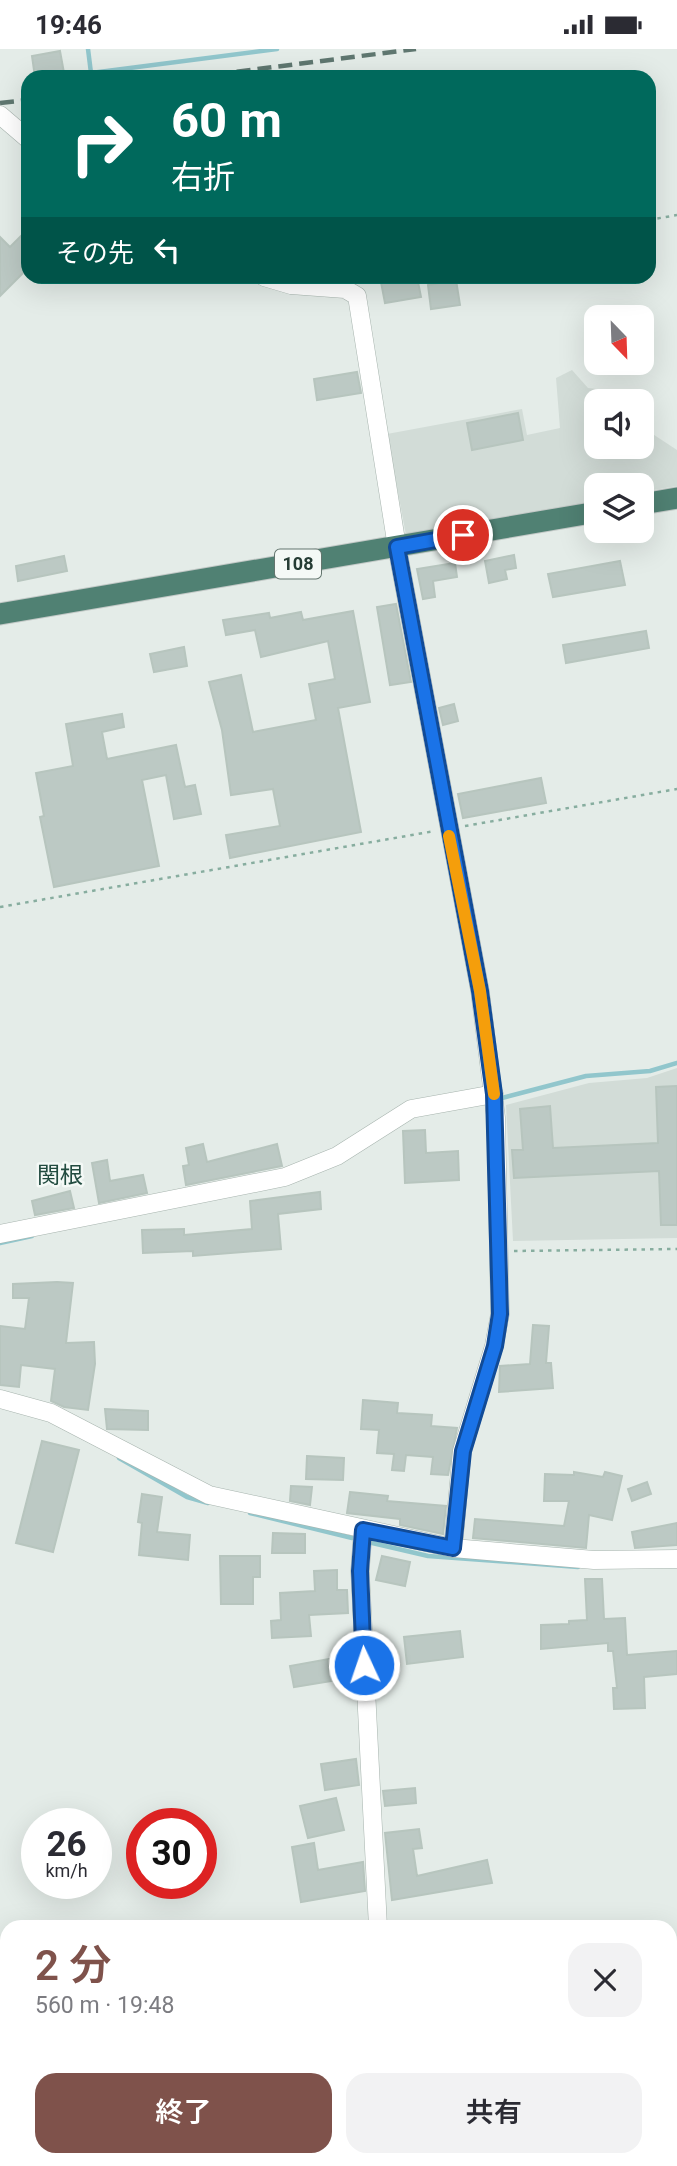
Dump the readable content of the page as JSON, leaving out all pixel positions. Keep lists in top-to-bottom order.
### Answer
{
  "streets": {
    "highway": ["108"]
  },
  "districts": ["関根"],
  "north": "bottom right",
  "page": {
    "status": "19:46",
    "turn": ["60 m", "右折"],
    "then": "その先",
    "speed": "26 km/h",
    "limit": "30",
    "heading": ["2 分", "560 m · 19:48"],
    "buttons": ["終了", "共有"]
  }
}
